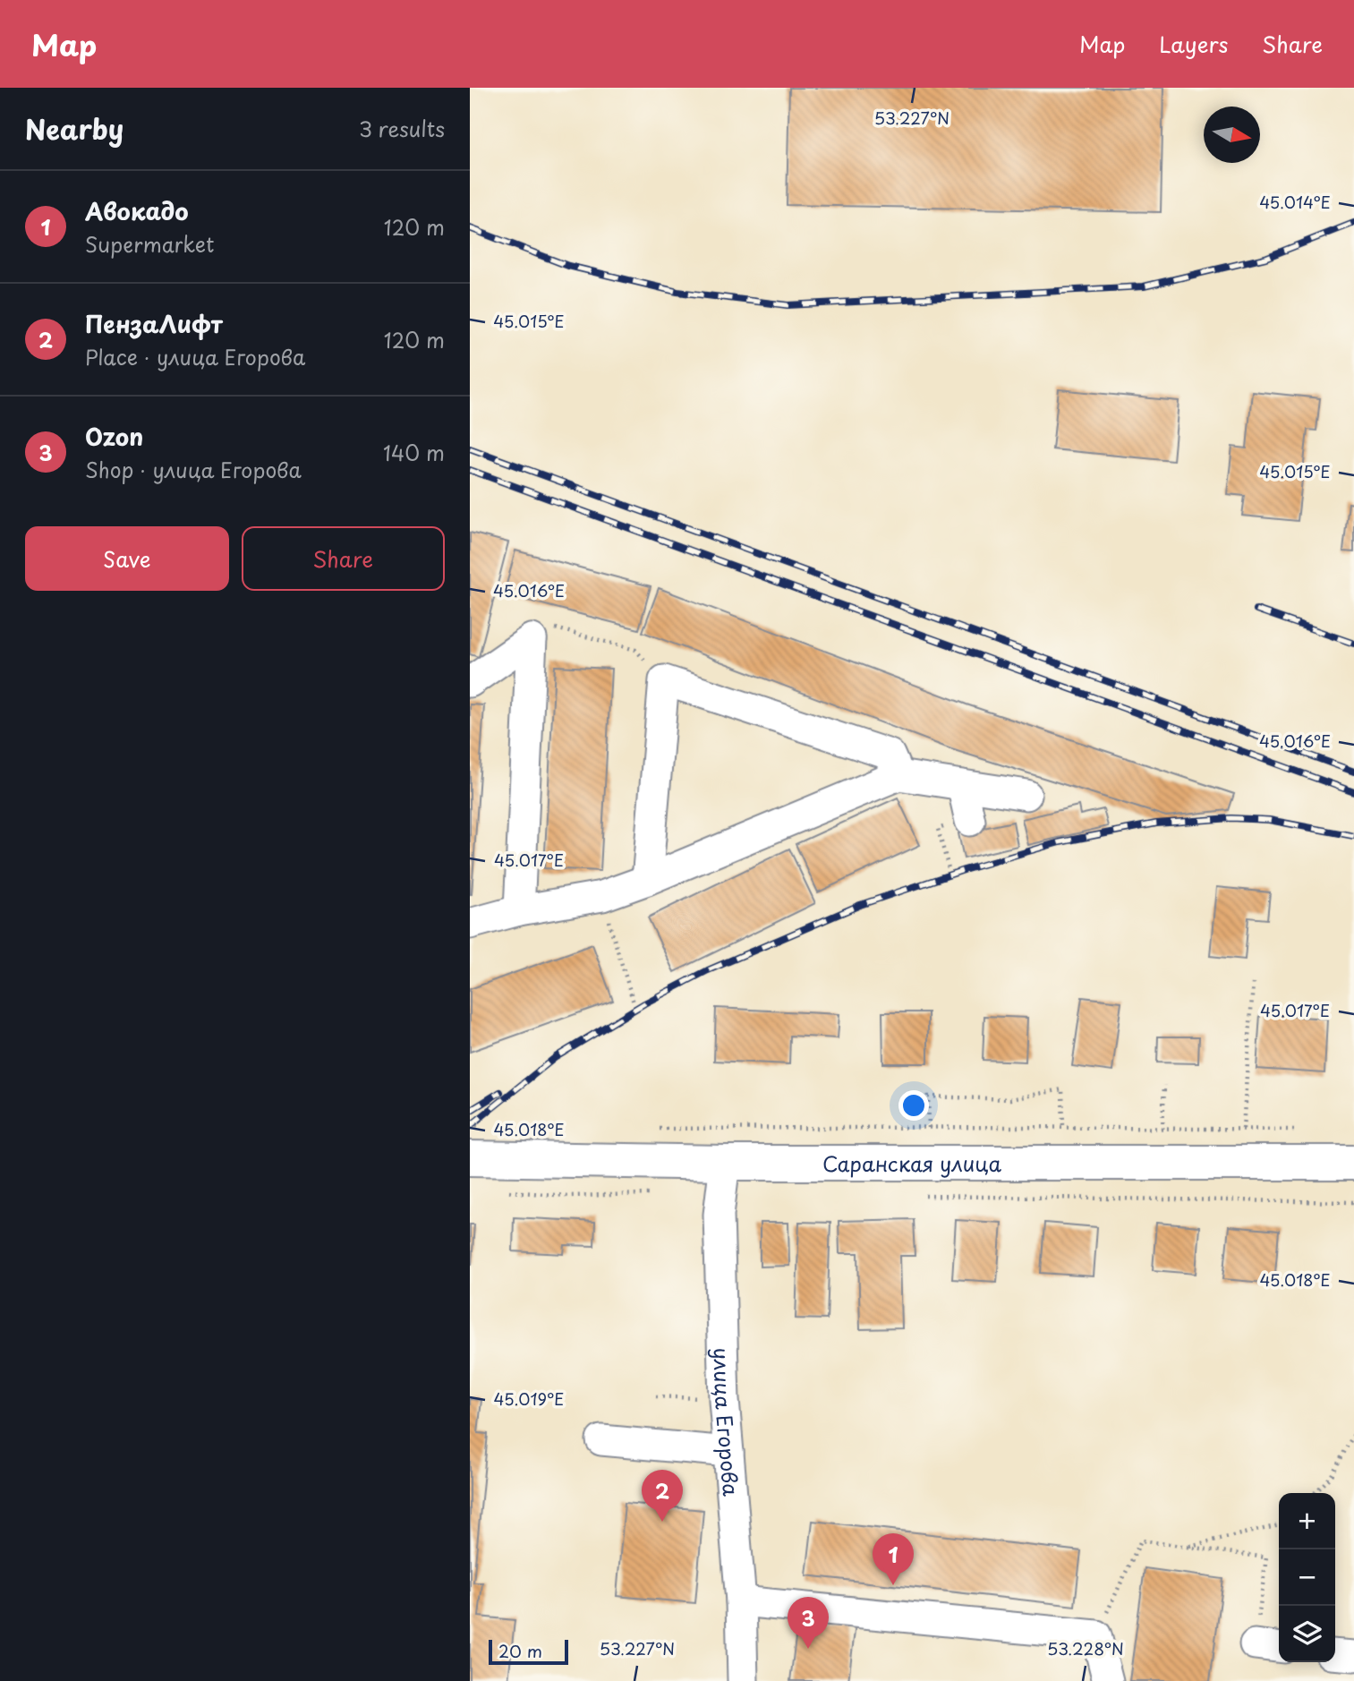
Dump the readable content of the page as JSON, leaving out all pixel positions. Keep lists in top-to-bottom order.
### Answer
{
  "streets": {
    "main road": ["Саранская улица"],
    "street": ["улица Егорова"]
  },
  "crossings": [
    ["Саранская улица", "улица Егорова"]
  ],
  "scale_bar": "20 m",
  "north": "right",
  "page": {
    "header": "Map",
    "nav": ["Map", "Layers", "Share"],
    "heading": ["Nearby", "3 results"],
    "list": [
      {
        "mark": "1",
        "name": "Авокадо",
        "note": "Supermarket",
        "value": "120 m"
      },
      {
        "mark": "2",
        "name": "ПензаЛифт",
        "note": "Place · улица Егорова",
        "value": "120 m"
      },
      {
        "mark": "3",
        "name": "Ozon",
        "note": "Shop · улица Егорова",
        "value": "140 m"
      }
    ],
    "buttons": ["Save", "Share"],
    "pins": ["2", "1", "3"],
    "map_buttons": ["+", "−"],
    "scale": "20 m"
  },
  "coordinates": [
    "53.227°N",
    "45.014°E",
    "45.015°E",
    "45.016°E",
    "45.017°E",
    "45.018°E",
    "45.019°E",
    "53.228°N"
  ]
}
